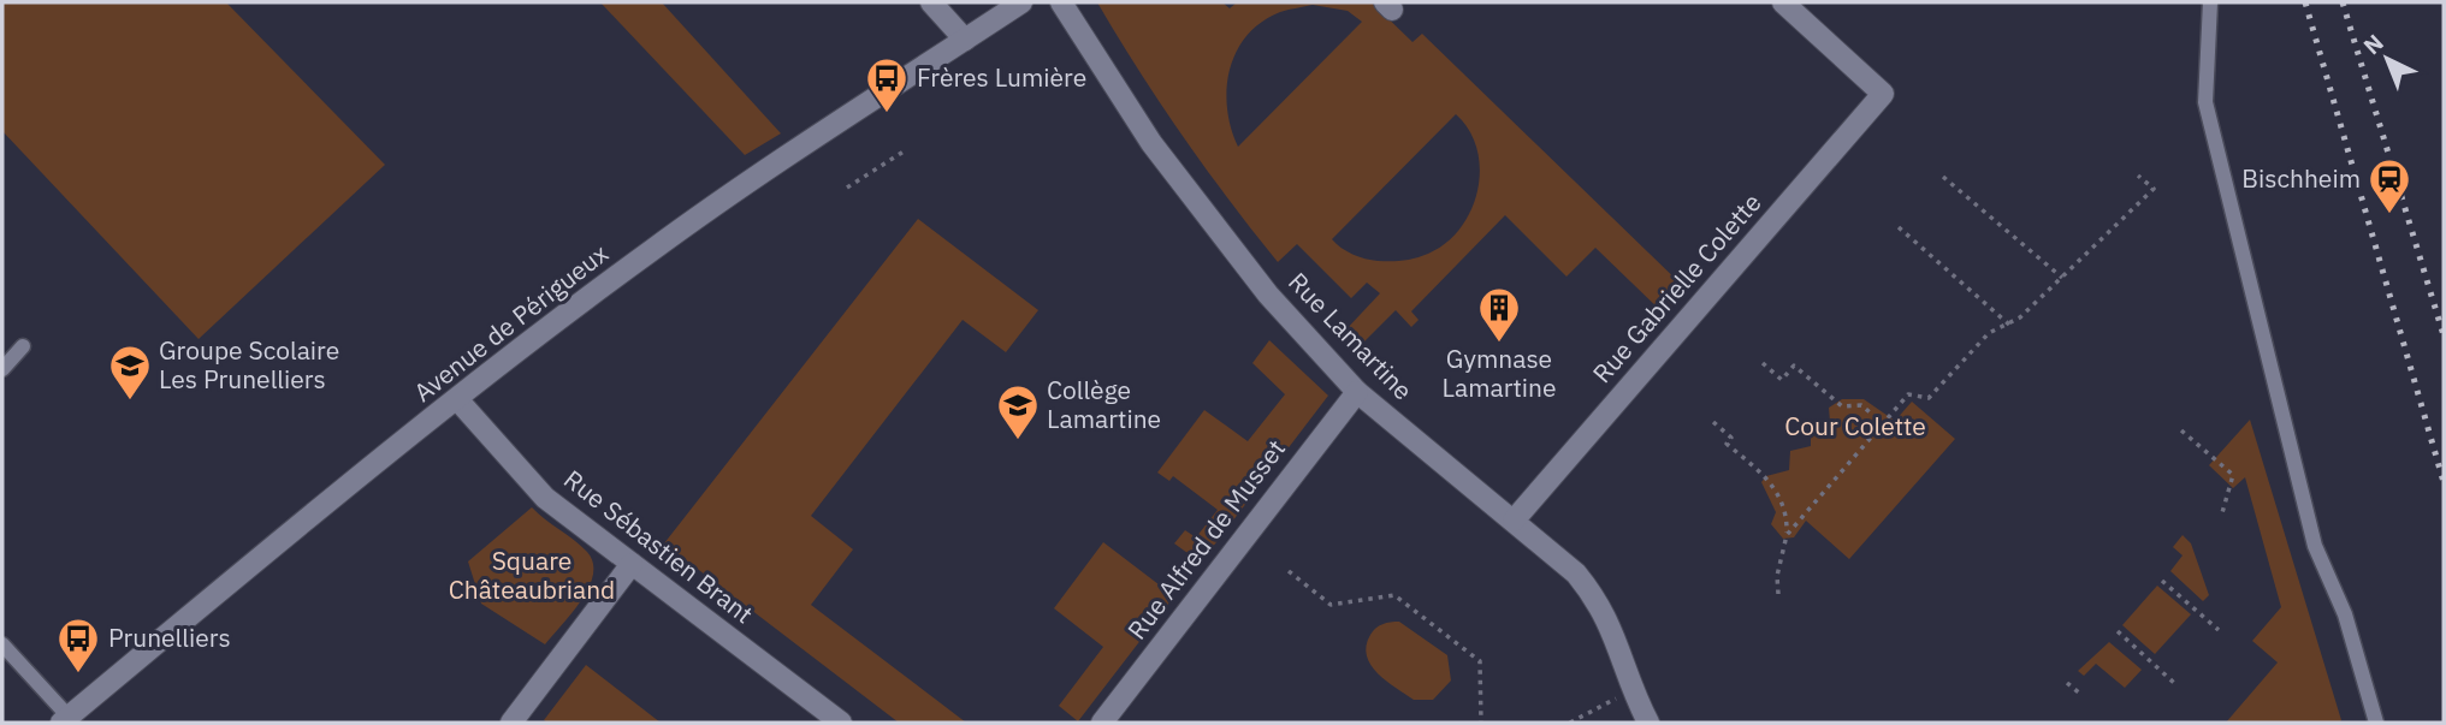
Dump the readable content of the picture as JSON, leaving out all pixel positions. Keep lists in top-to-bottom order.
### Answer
{
  "streets": {
    "street": [
      "Rue Gabrielle Colette",
      "Avenue de Périgueux",
      "Rue Lamartine",
      "Rue Alfred de Musset",
      "Rue Sébastien Brant"
    ]
  },
  "crossings": [
    ["Rue Gabrielle Colette", "Rue Lamartine"],
    ["Avenue de Périgueux", "Rue Sébastien Brant"],
    ["Rue Lamartine", "Rue Alfred de Musset"]
  ],
  "parks": ["Cour Colette", "Square Châteaubriand"],
  "places": {
    "bus stop": ["Frères Lumière", "Prunelliers"],
    "station": ["Bischheim"],
    "building": ["Gymnase Lamartine"],
    "school or university": ["Groupe Scolaire Les Prunelliers", "Collège Lamartine"]
  },
  "north": "top left"
}
